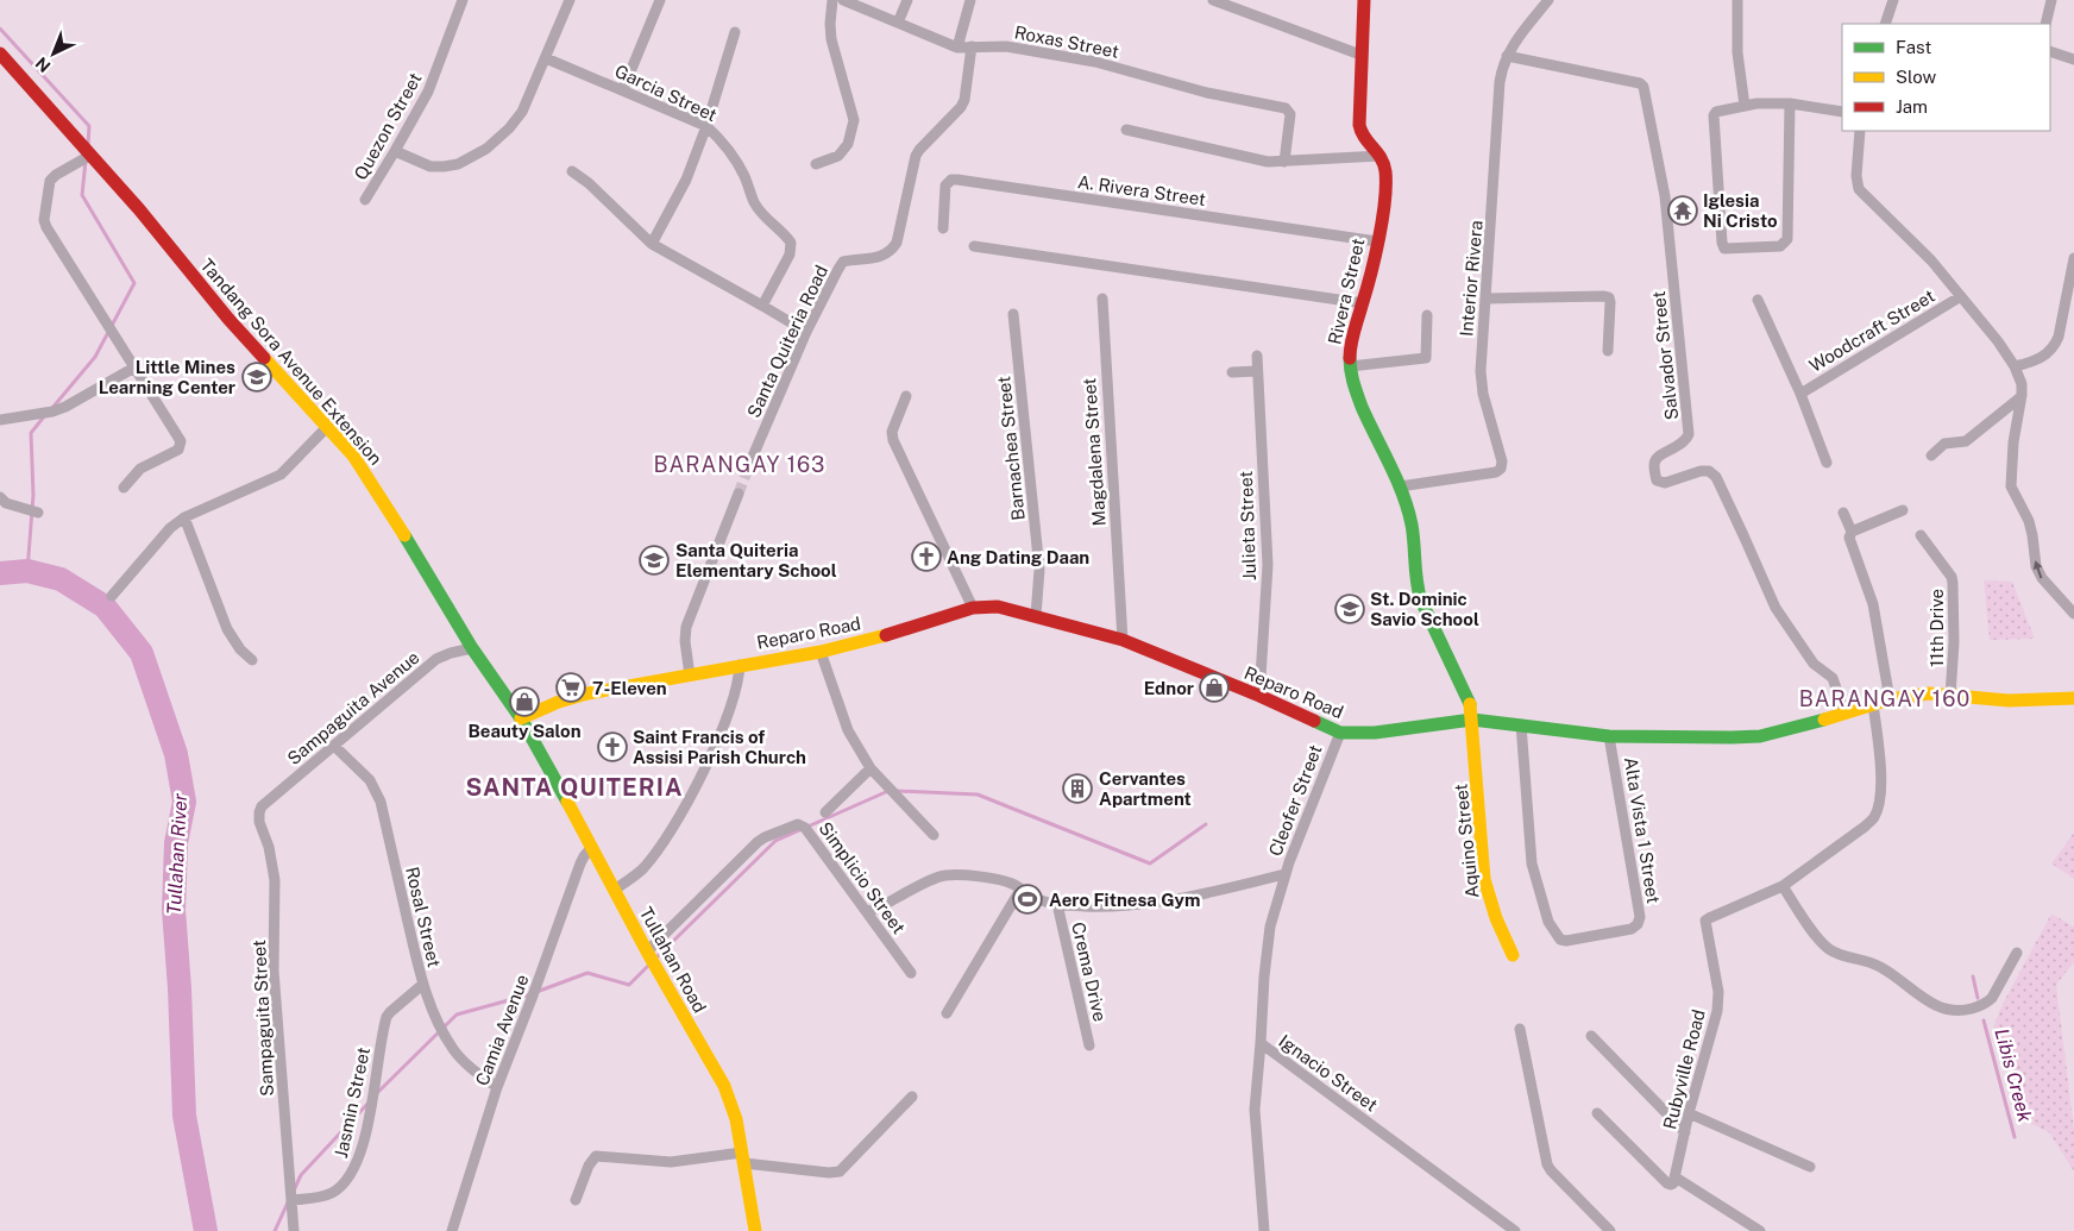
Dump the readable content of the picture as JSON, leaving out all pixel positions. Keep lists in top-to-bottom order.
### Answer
{
  "streets": {
    "main road": [
      "Rivera Street",
      "Tandang Sora Avenue Extension",
      "Reparo Road",
      "Aquino Street",
      "Tullahan Road"
    ],
    "street": [
      "Roxas Street",
      "Garcia Street",
      "Quezon Street",
      "A. Rivera Street",
      "Interior Rivera",
      "Woodcraft Street",
      "Santa Quiteria Road",
      "Salvador Street",
      "Barnachea Street",
      "Magdalena Street",
      "Julieta Street",
      "11th Drive",
      "Sampaguita Avenue",
      "Cleofer Street",
      "Alta Vista 1 Street",
      "Simplicio Street",
      "Rosal Street",
      "Crema Drive",
      "Sampaguita Street",
      "Camia Avenue",
      "Rubyville Road",
      "Ignacio Street",
      "Jasmin Street"
    ]
  },
  "crossings": [
    ["Roxas Street", "Santa Quiteria Road"],
    ["A. Rivera Street", "Rivera Street"],
    ["Interior Rivera", "Rivera Street"],
    ["Interior Rivera", "Salvador Street"],
    ["Rivera Street", "Reparo Road"],
    ["Rivera Street", "Aquino Street"],
    ["Salvador Street", "Reparo Road"],
    ["Tandang Sora Avenue Extension", "Reparo Road"],
    ["Tandang Sora Avenue Extension", "Sampaguita Avenue"],
    ["Tandang Sora Avenue Extension", "Tullahan Road"],
    ["Barnachea Street", "Reparo Road"],
    ["Magdalena Street", "Reparo Road"],
    ["Julieta Street", "Reparo Road"],
    ["11th Drive", "Reparo Road"],
    ["Reparo Road", "Cleofer Street"],
    ["Reparo Road", "Alta Vista 1 Street"],
    ["Reparo Road", "Aquino Street"],
    ["Reparo Road", "Tullahan Road"],
    ["Reparo Road", "Rubyville Road"],
    ["Sampaguita Avenue", "Rosal Street"],
    ["Sampaguita Avenue", "Sampaguita Street"],
    ["Cleofer Street", "Simplicio Street"],
    ["Cleofer Street", "Crema Drive"],
    ["Cleofer Street", "Ignacio Street"],
    ["Simplicio Street", "Tullahan Road"],
    ["Rosal Street", "Camia Avenue"],
    ["Rosal Street", "Jasmin Street"],
    ["Tullahan Road", "Camia Avenue"],
    ["Sampaguita Street", "Jasmin Street"]
  ],
  "districts": ["BARANGAY 163", "BARANGAY 160", "SANTA QUITERIA"],
  "water": ["Tullahan River", "Libis Creek"],
  "places": {
    "temple": ["Iglesia Ni Cristo"],
    "school or university": ["Little Mines Learning Center", "Santa Quiteria Elementary School", "St. Dominic Savio School"],
    "church": ["Ang Dating Daan", "Saint Francis of Assisi Parish Church"],
    "supermarket": ["7-Eleven"],
    "shop": ["Ednor", "Beauty Salon"],
    "building": ["Cervantes Apartment"],
    "sports": ["Aero Fitnesa Gym"]
  },
  "legend": ["Fast", "Slow", "Jam"],
  "north": "bottom left"
}
